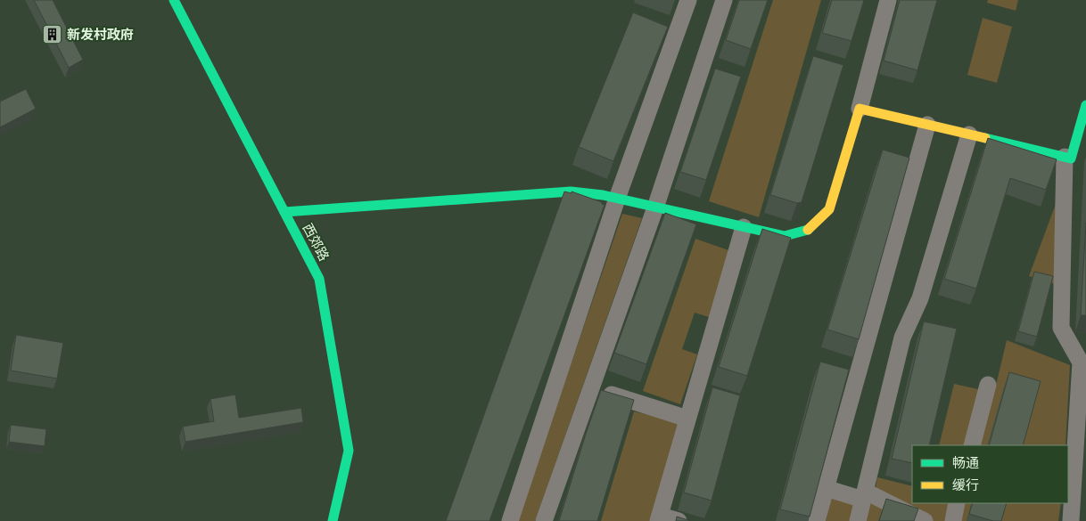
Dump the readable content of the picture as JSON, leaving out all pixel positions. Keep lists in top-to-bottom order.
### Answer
{
  "streets": {
    "street": ["西郊路"]
  },
  "places": {
    "building": ["新发村政府"]
  },
  "legend": ["畅通", "缓行"]
}
